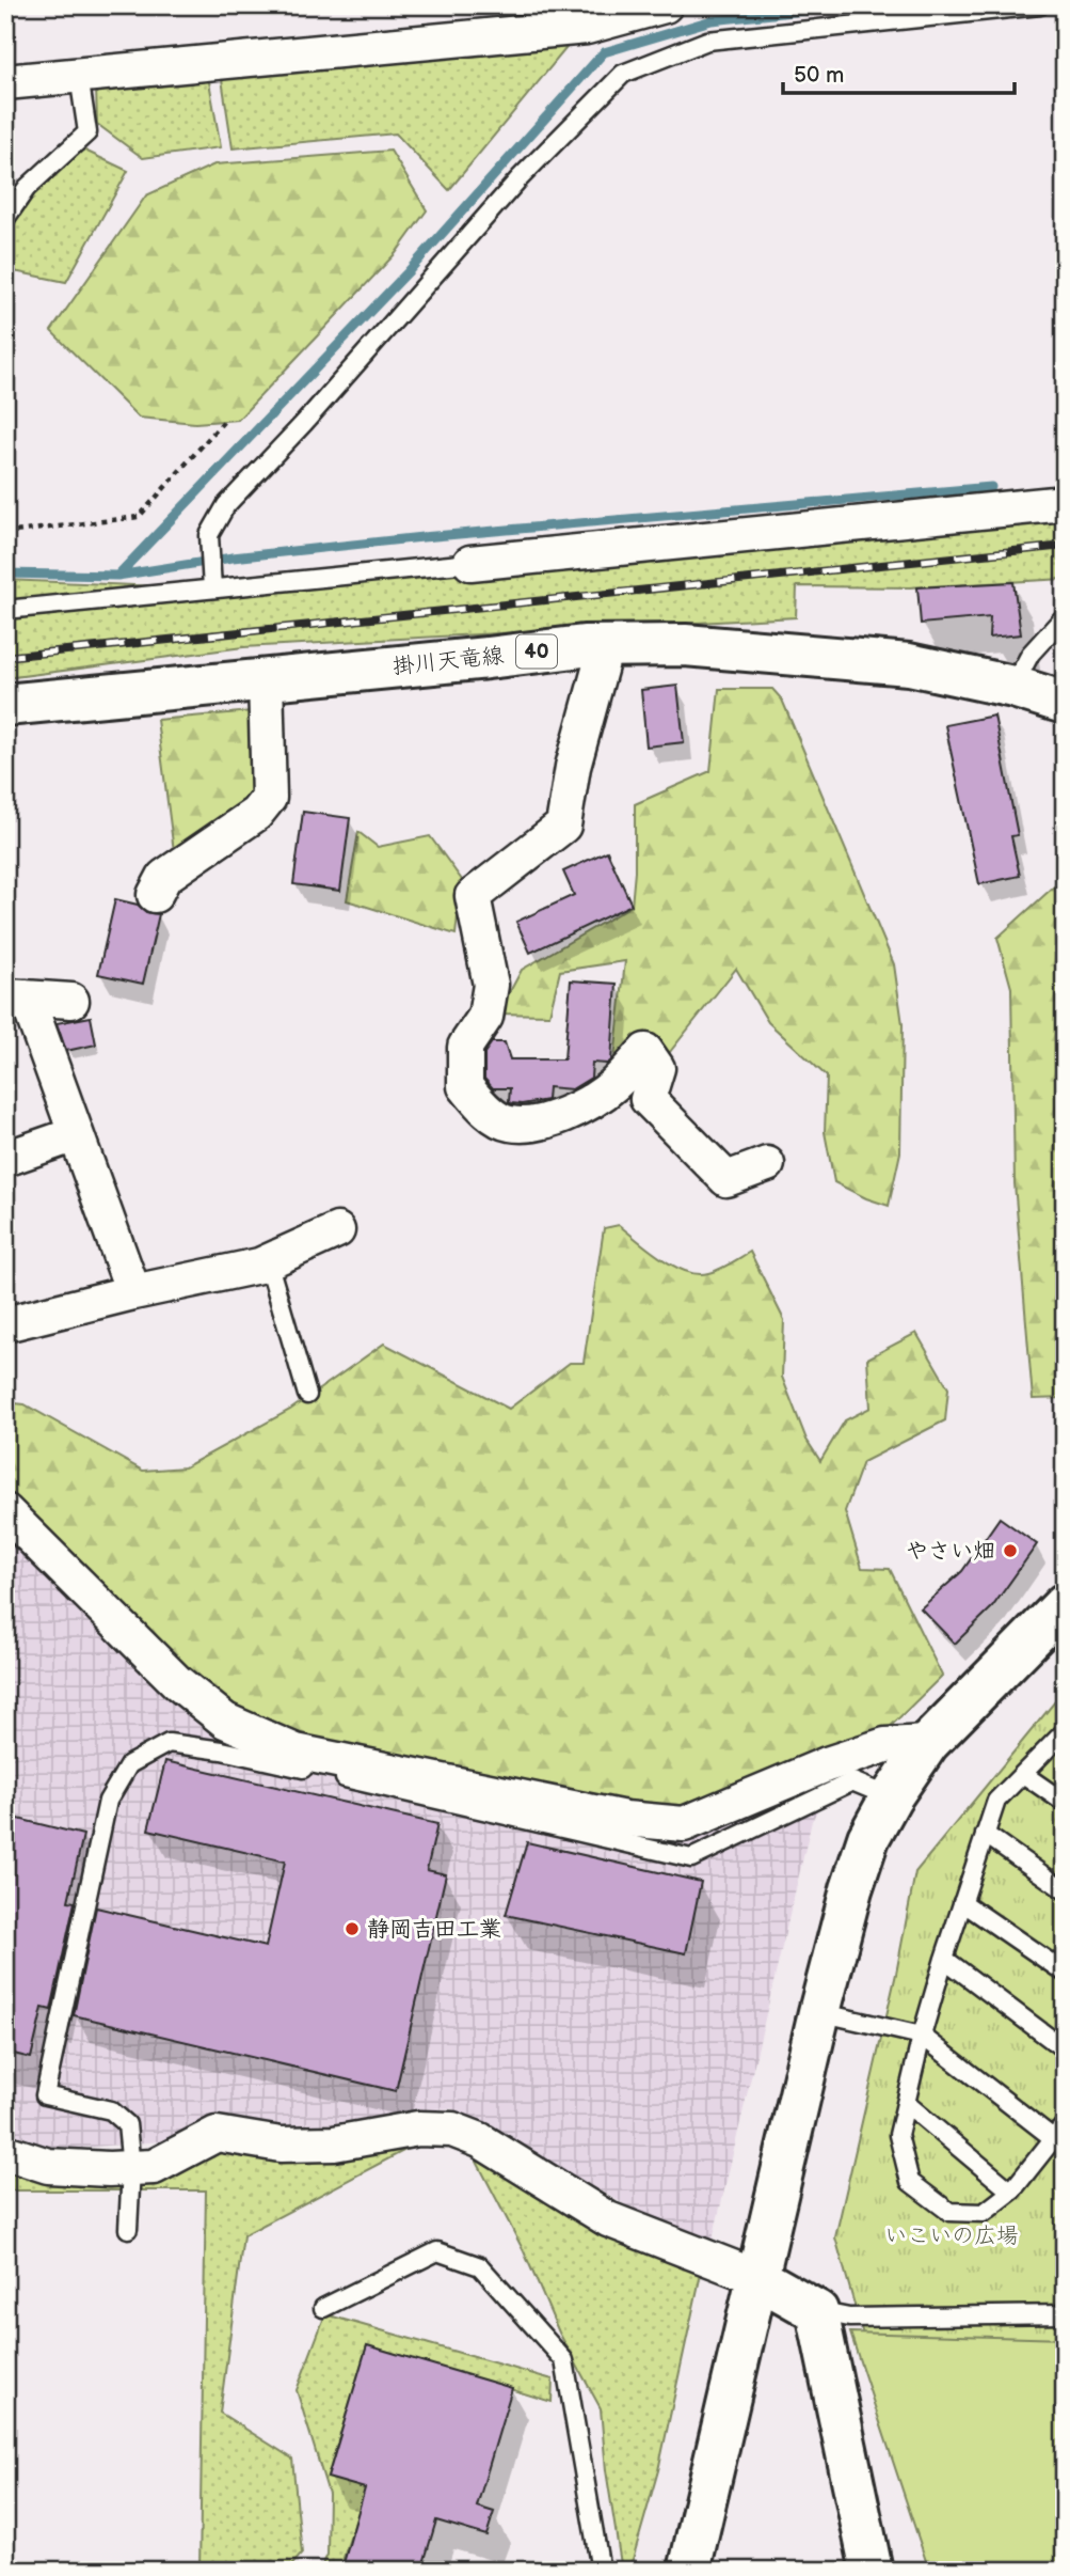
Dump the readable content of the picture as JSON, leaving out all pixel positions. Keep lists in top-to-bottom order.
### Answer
{
  "streets": {
    "street": ["40", "掛川天竜線"]
  },
  "parks": ["いこいの広場"],
  "places": ["やさい畑", "静岡吉田工業"],
  "scale_bar": "50 m"
}
